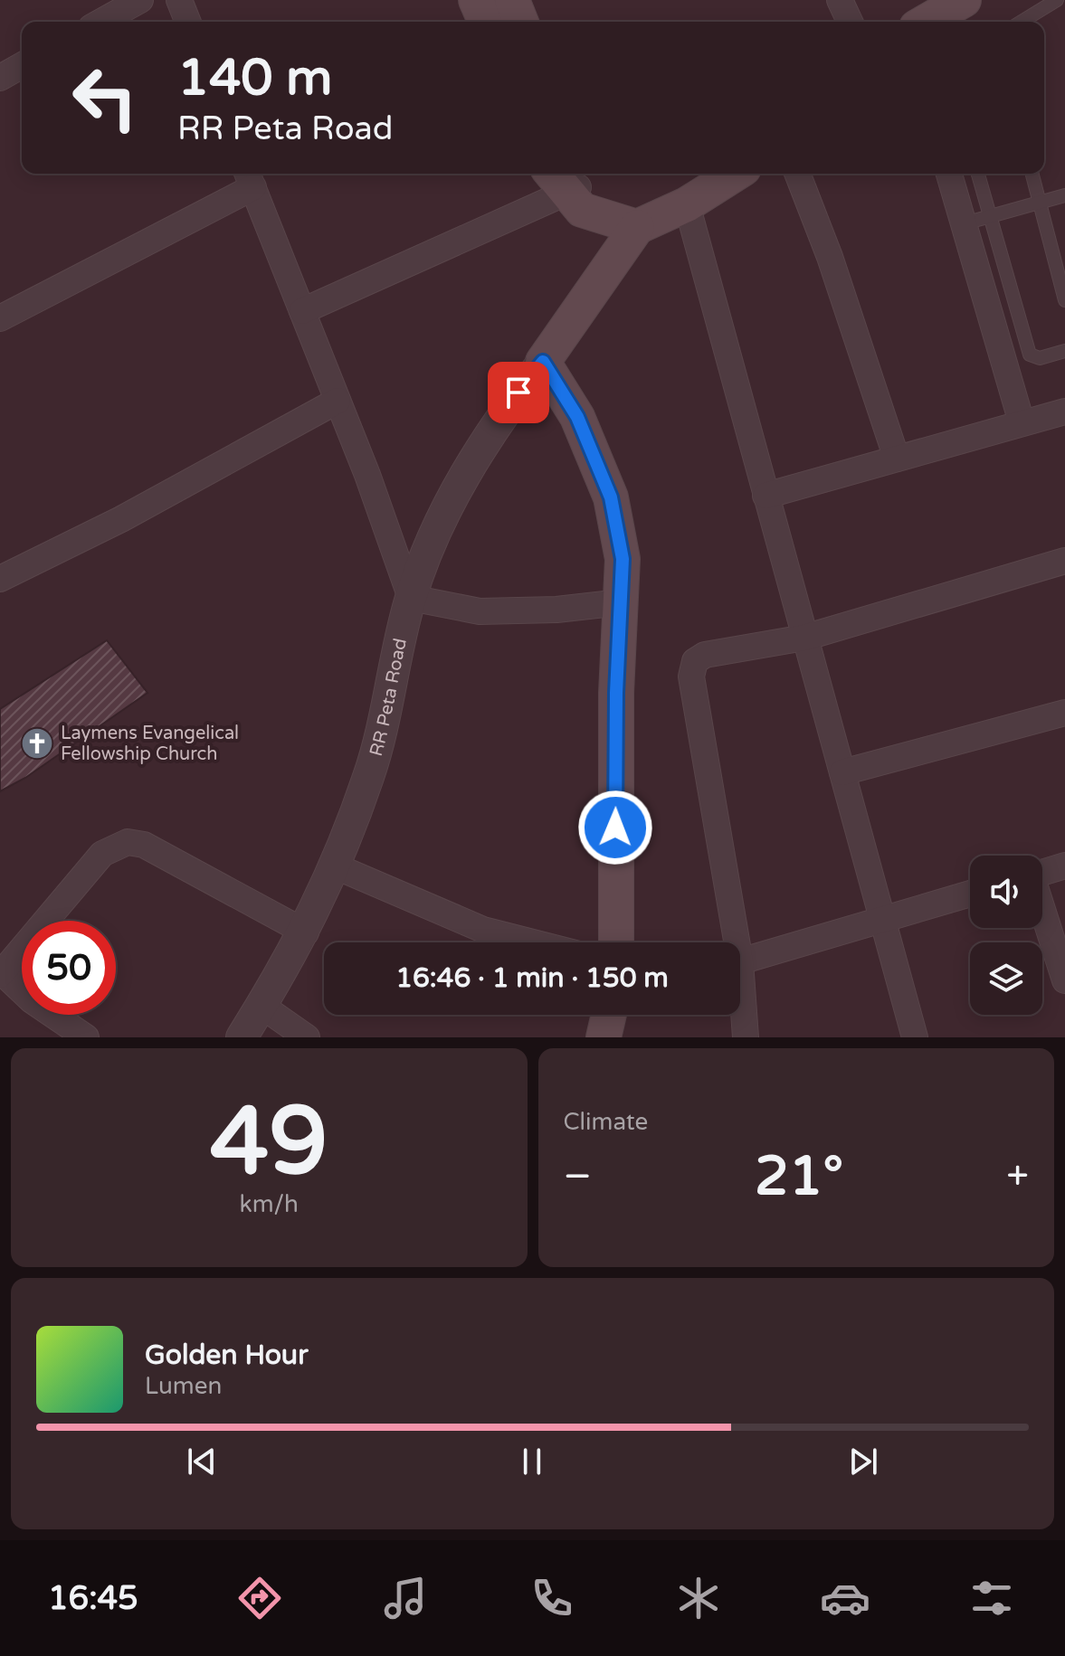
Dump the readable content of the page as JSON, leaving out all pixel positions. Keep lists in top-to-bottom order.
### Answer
{
  "streets": {
    "street": ["RR Peta Road"]
  },
  "places": {
    "church": ["Laymens Evangelical Fellowship Church"]
  },
  "page": {
    "turn": ["140 m", "RR Peta Road"],
    "limit": "50",
    "trip": "16:46 · 1 min · 150 m",
    "tile": [
      ["49", "km/h"],
      "Climate"
    ],
    "heat": ["−", "21°", "+"],
    "song": ["Golden Hour", "Lumen"],
    "tabs": "16:45"
  }
}
